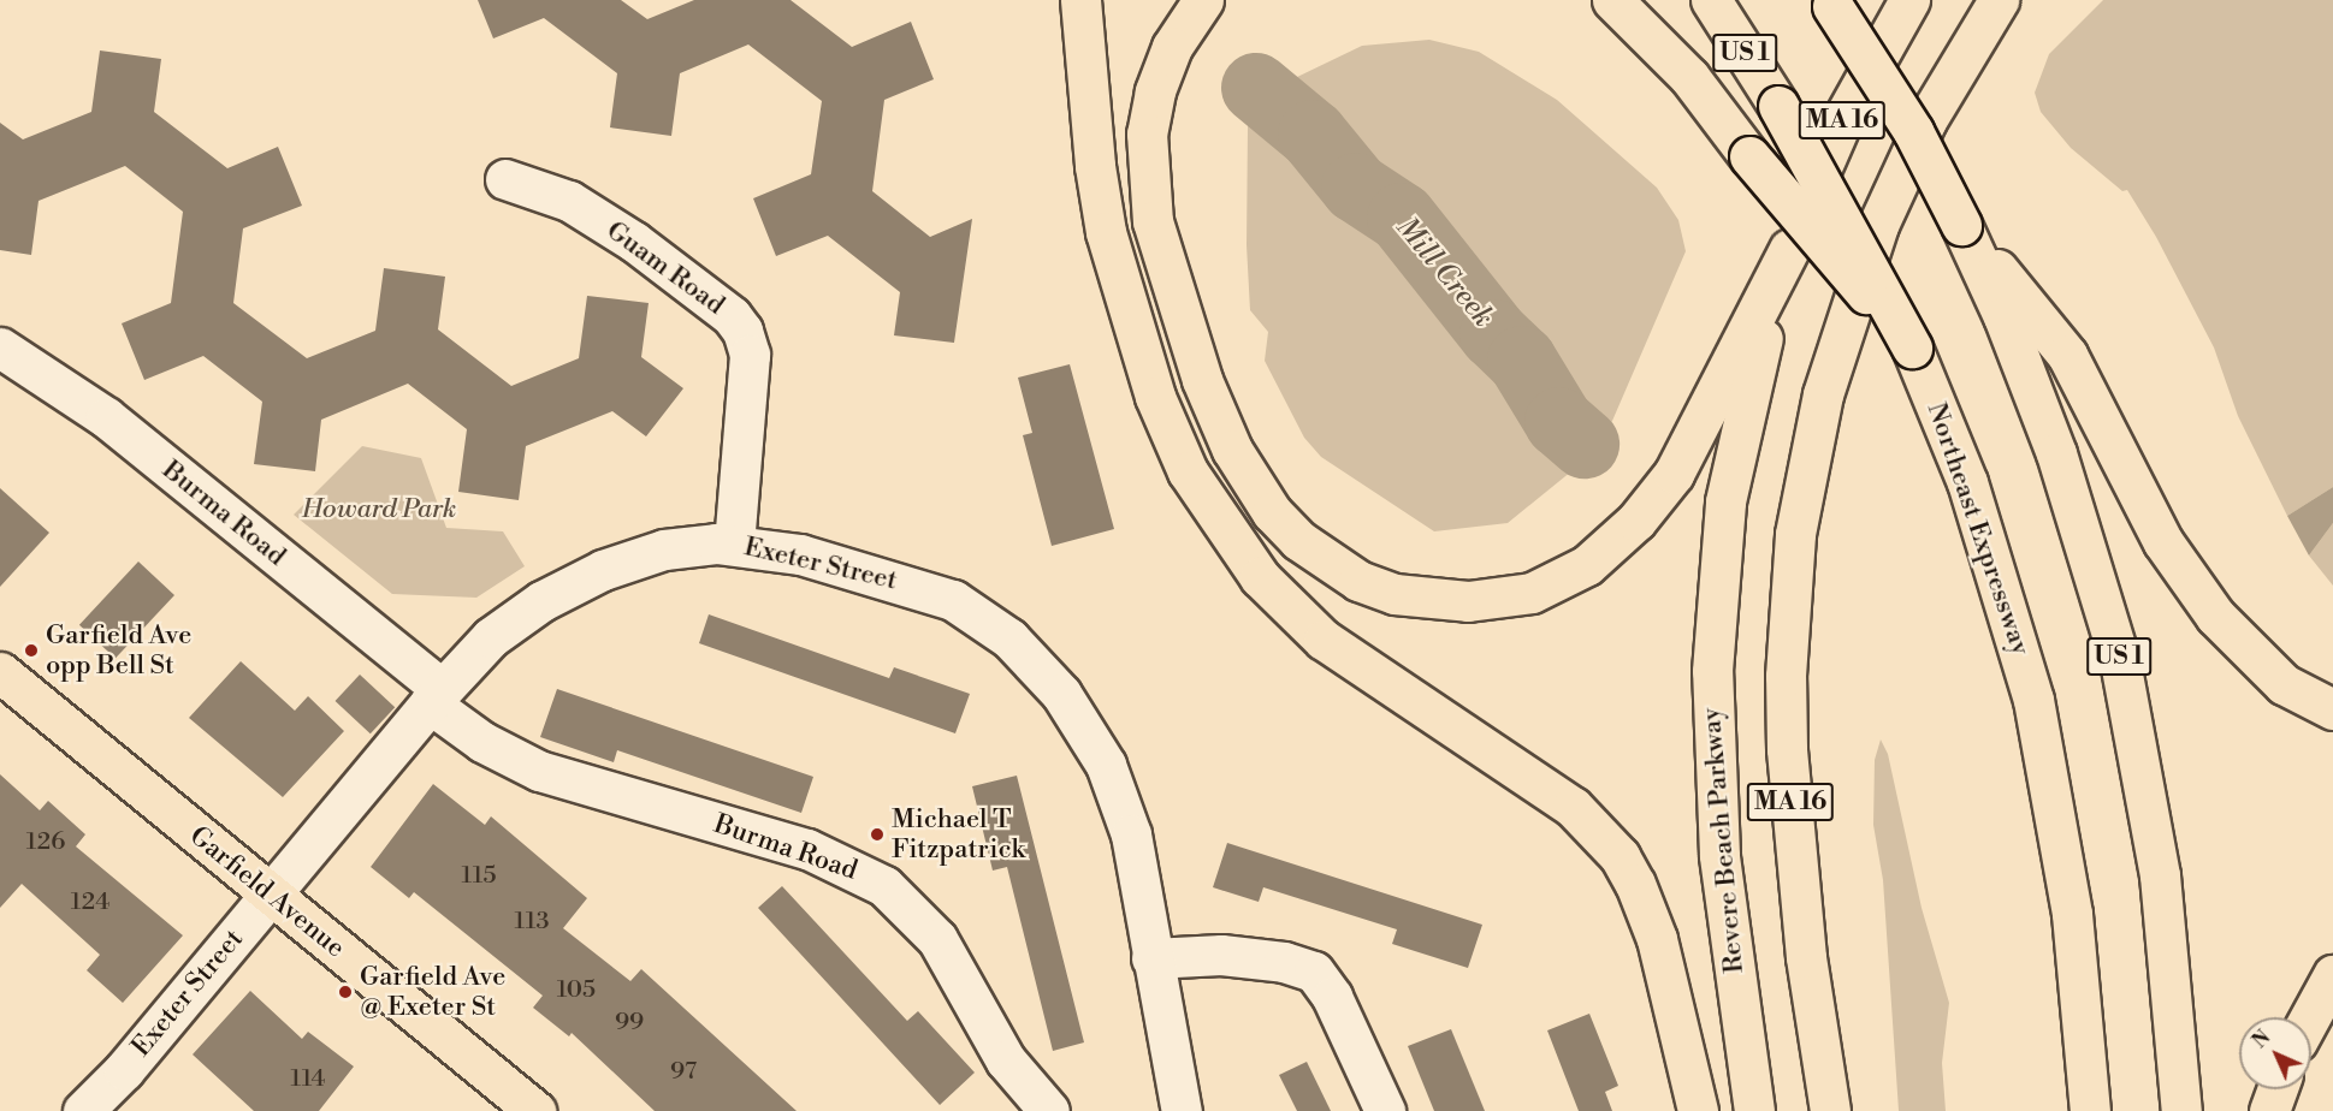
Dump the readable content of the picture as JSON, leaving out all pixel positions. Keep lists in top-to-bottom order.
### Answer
{
  "streets": {
    "main road": [
      "US 1",
      "MA 16",
      "Northeast Expressway",
      "Revere Beach Parkway",
      "Garfield Avenue"
    ],
    "street": ["Guam Road", "Burma Road", "Exeter Street"]
  },
  "crossings": [
    ["Guam Road", "Exeter Street"],
    ["Burma Road", "Exeter Street"],
    ["Exeter Street", "Garfield Avenue"]
  ],
  "water": ["Mill Creek"],
  "parks": ["Howard Park"],
  "places": ["Garfield Ave opp Bell St", "Michael T Fitzpatrick", "Garfield Ave @ Exeter St"],
  "house_numbers": [
    "126",
    "115",
    "124",
    "113",
    "105",
    "99",
    "97",
    "114"
  ],
  "north": "top left"
}
